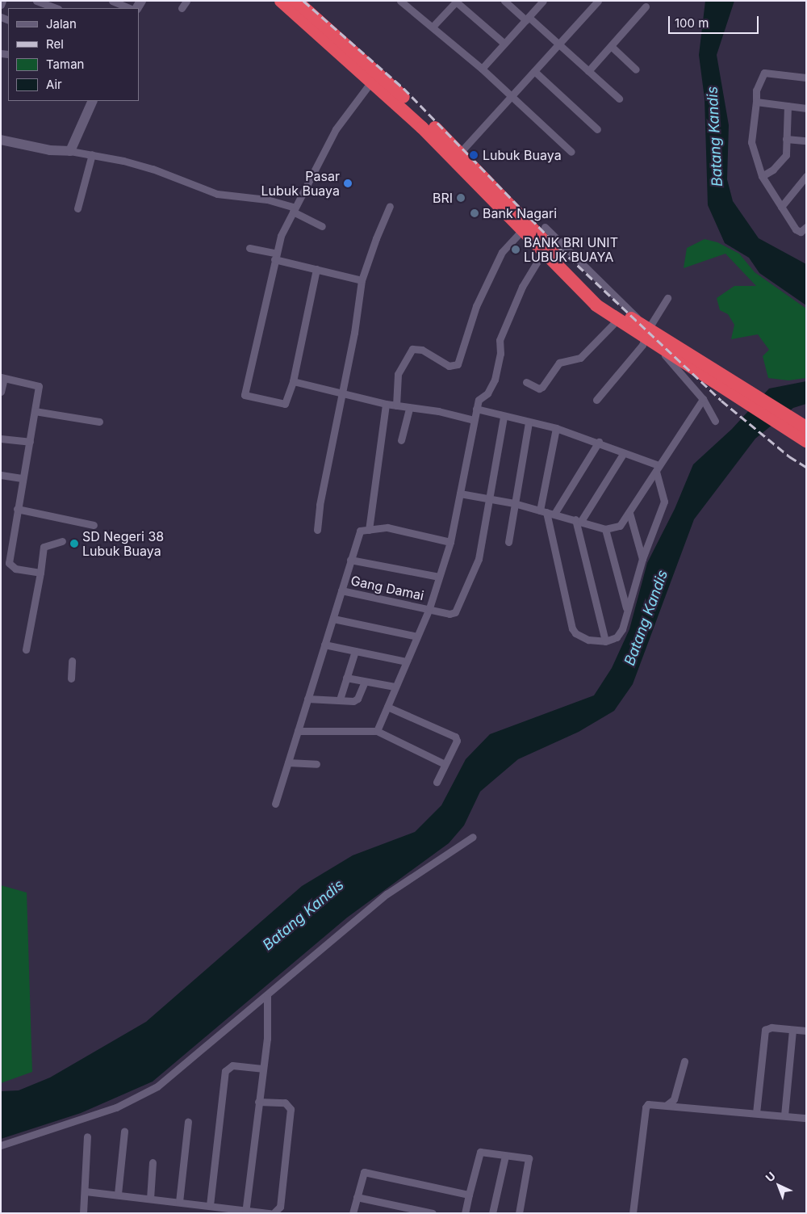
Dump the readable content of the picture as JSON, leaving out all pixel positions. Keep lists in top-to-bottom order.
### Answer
{
  "streets": {
    "street": ["Gang Damai"]
  },
  "water": ["Batang Kandis"],
  "places": [
    "Lubuk Buaya",
    "Pasar Lubuk Buaya",
    "BRI",
    "Bank Nagari",
    "BANK BRI UNIT LUBUK BUAYA",
    "SD Negeri 38 Lubuk Buaya"
  ],
  "legend": [
    "Jalan",
    "Rel",
    "Taman",
    "Air"
  ],
  "scale_bar": "100 m",
  "north": "top left"
}
